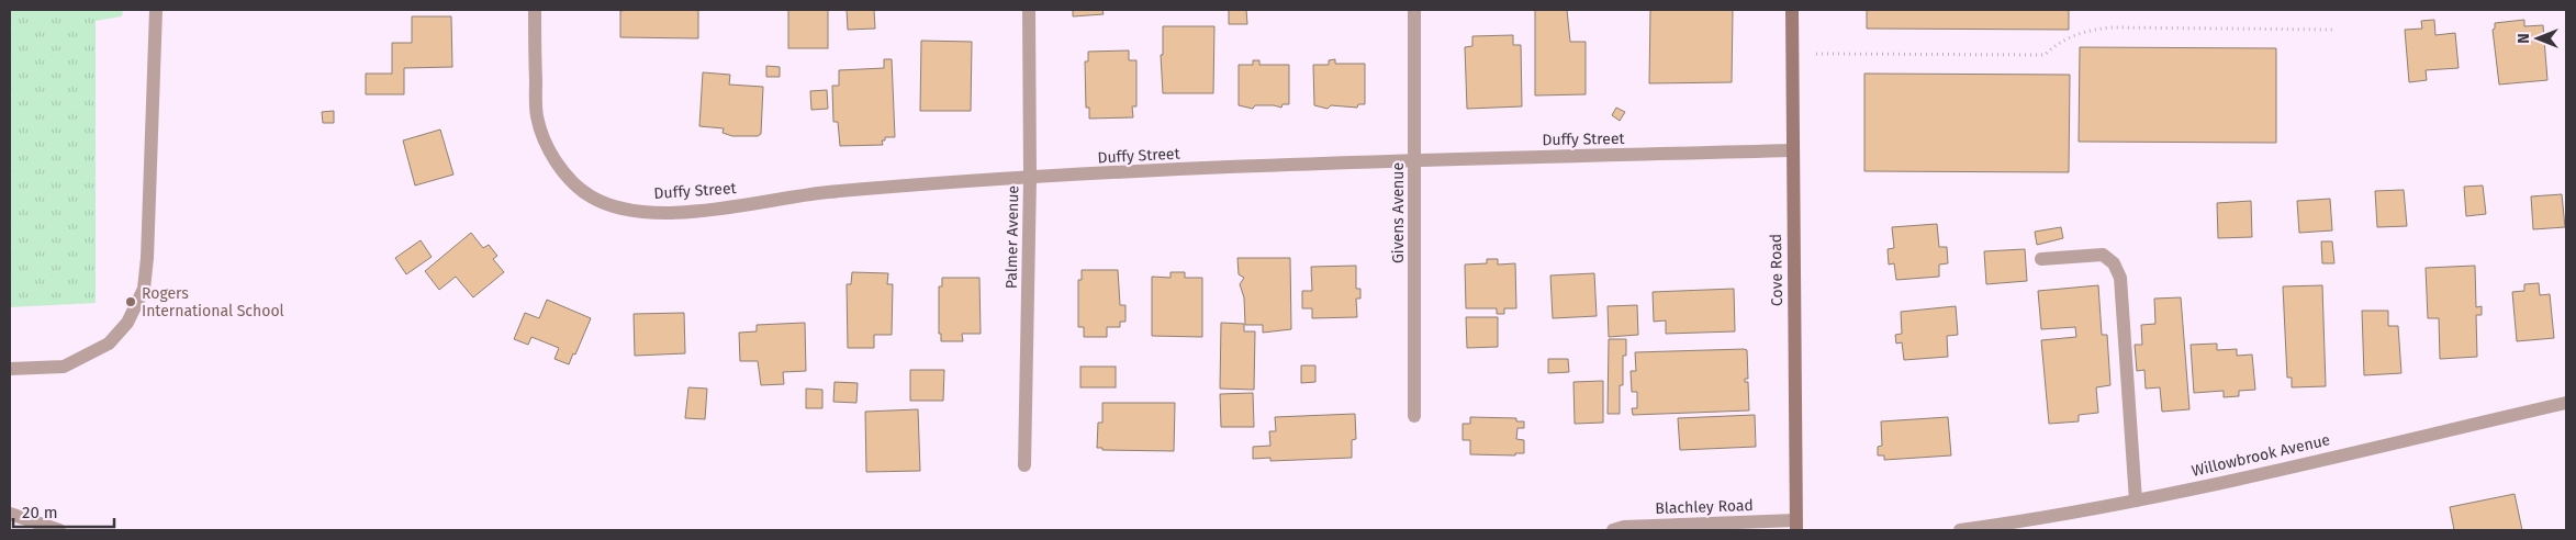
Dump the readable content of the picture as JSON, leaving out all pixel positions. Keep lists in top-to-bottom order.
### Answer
{
  "streets": {
    "main road": ["Cove Road"],
    "street": [
      "Duffy Street",
      "Givens Avenue",
      "Palmer Avenue",
      "Willowbrook Avenue",
      "Blachley Road"
    ]
  },
  "crossings": [
    ["Duffy Street", "Givens Avenue"],
    ["Duffy Street", "Palmer Avenue"],
    ["Duffy Street", "Cove Road"],
    ["Cove Road", "Blachley Road"]
  ],
  "places": ["Rogers International School"],
  "scale_bar": "20 m",
  "north": "left"
}
